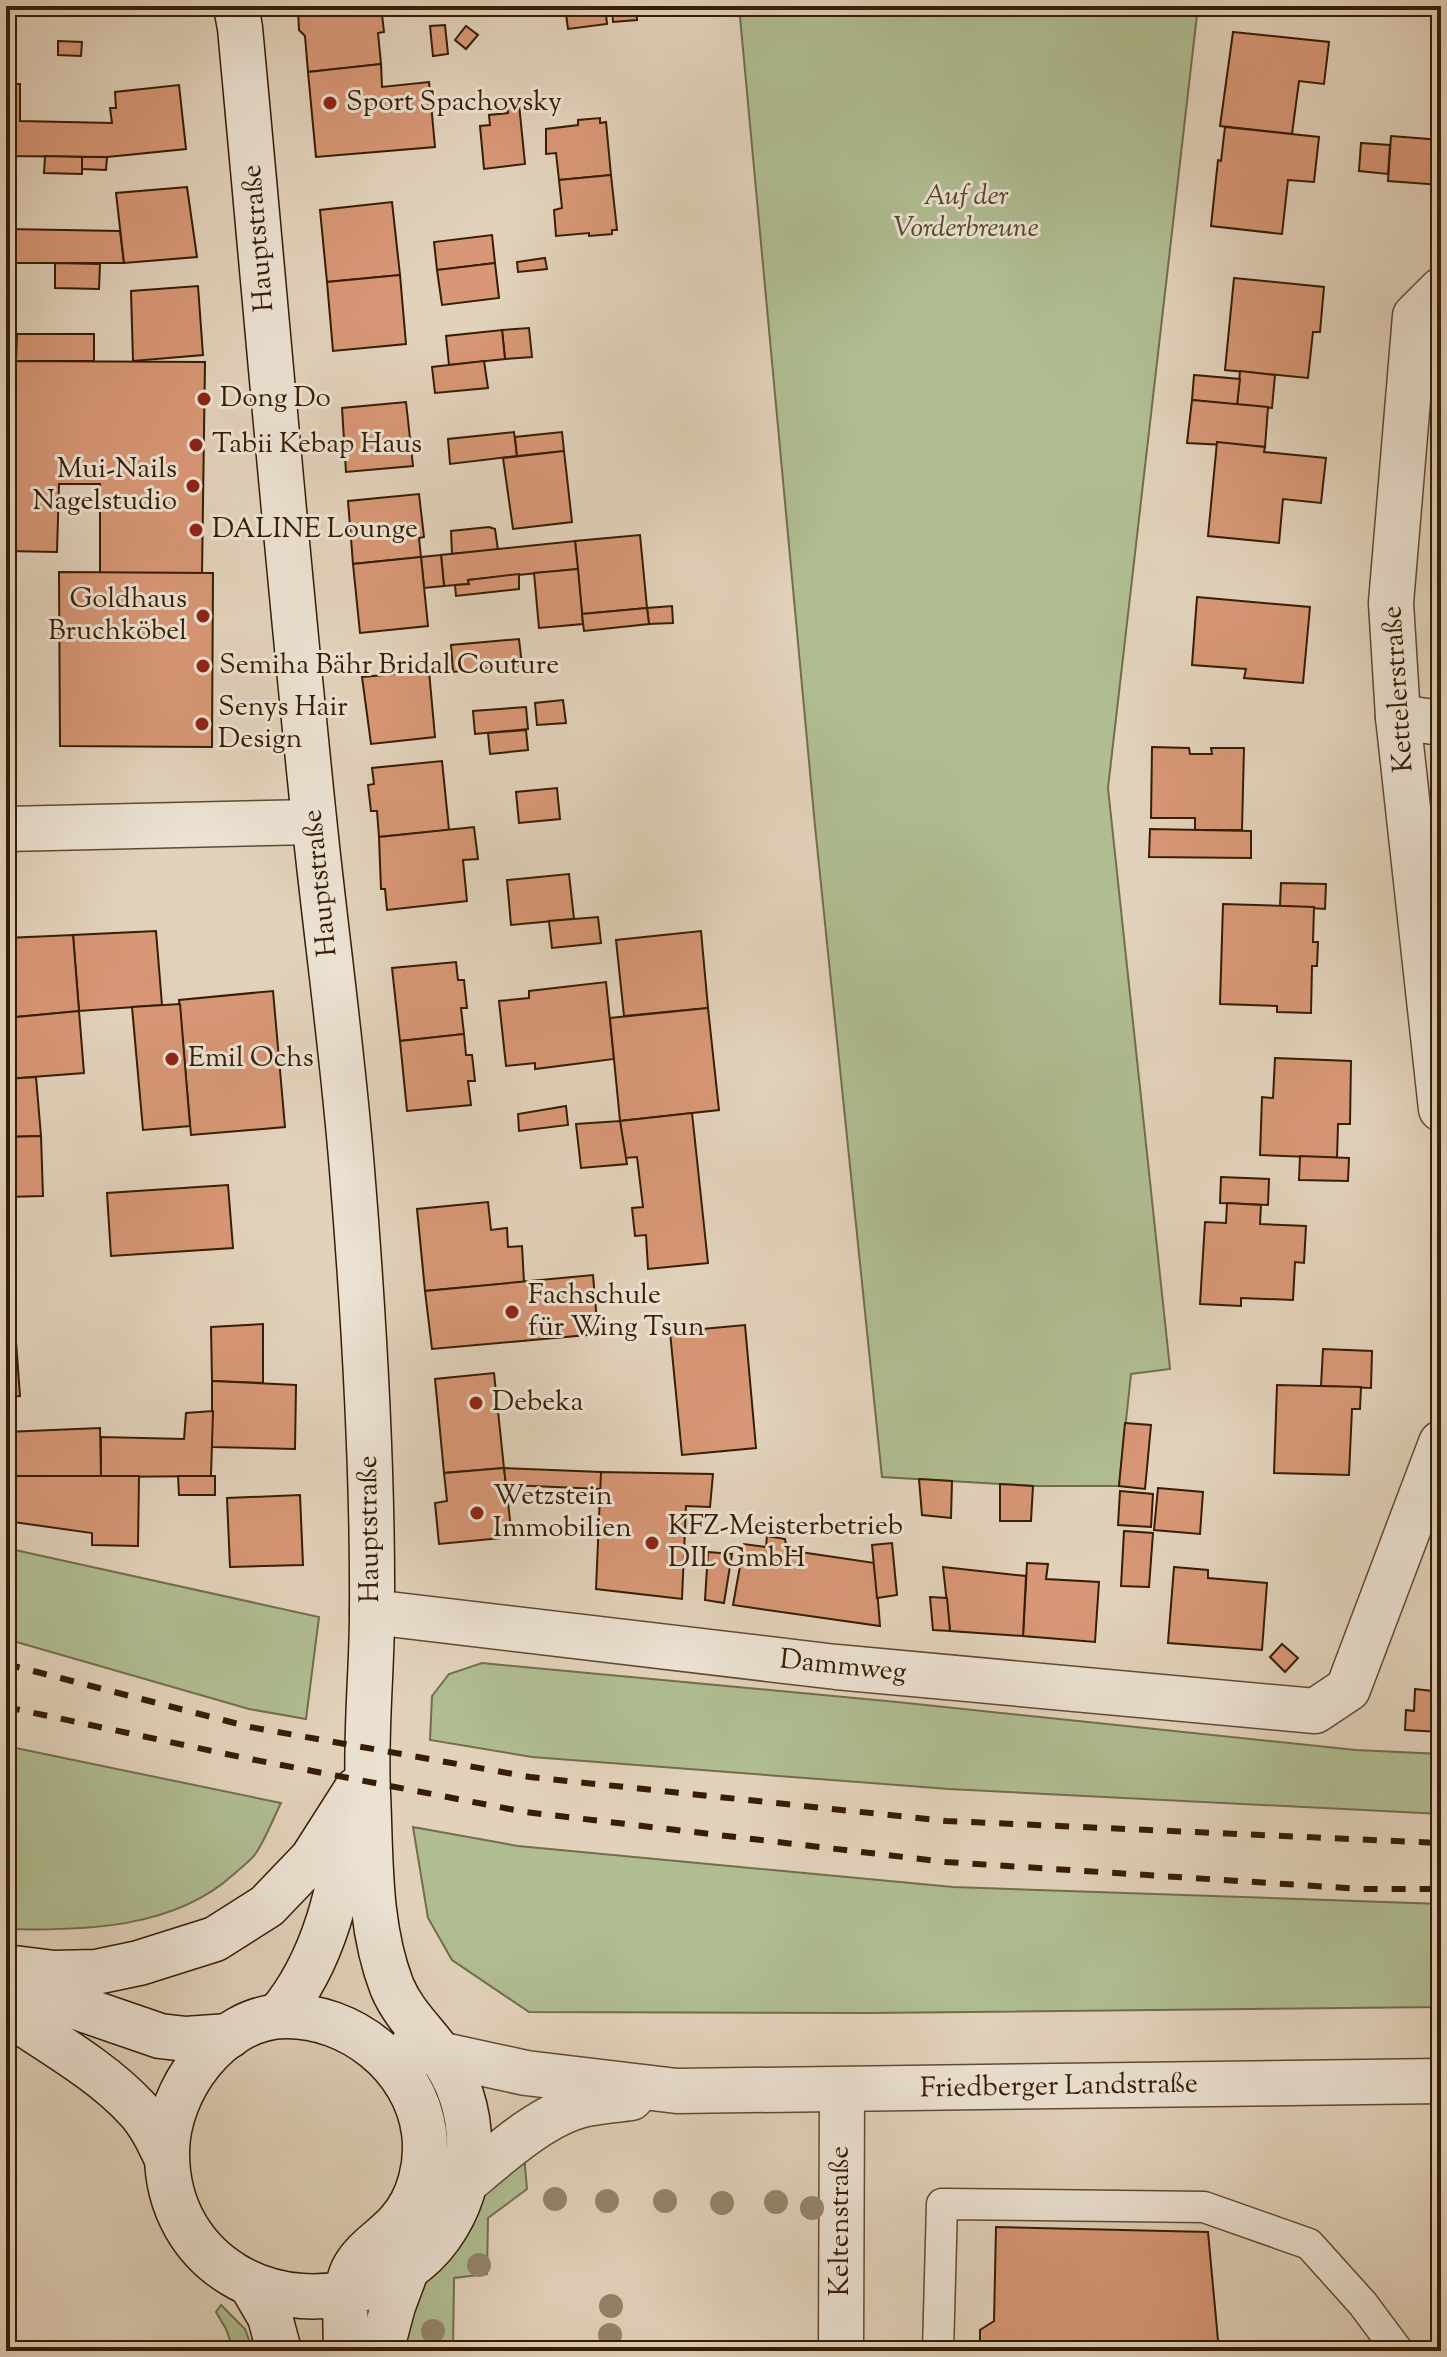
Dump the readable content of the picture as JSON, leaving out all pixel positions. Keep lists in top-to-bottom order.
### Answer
{
  "streets": {
    "main road": [
      "Hauptstraße",
      "Kettelerstraße",
      "Dammweg",
      "Friedberger Landstraße",
      "Keltenstraße"
    ]
  },
  "crossings": [
    ["Hauptstraße", "Dammweg"],
    ["Hauptstraße", "Friedberger Landstraße"],
    ["Friedberger Landstraße", "Keltenstraße"]
  ],
  "parks": ["Auf der Vorderbreune"],
  "places": [
    "Sport Spachovsky",
    "Dong Do",
    "Tabii Kebap Haus",
    "Mui-Nails Nagelstudio",
    "DALINE Lounge",
    "Goldhaus Bruchköbel",
    "Semiha Bähr Bridal Couture",
    "Senys Hair Design",
    "Emil Ochs",
    "Fachschule für Wing Tsun",
    "Debeka",
    "Wetzstein Immobilien",
    "KFZ-Meisterbetrieb DIL GmbH"
  ]
}
